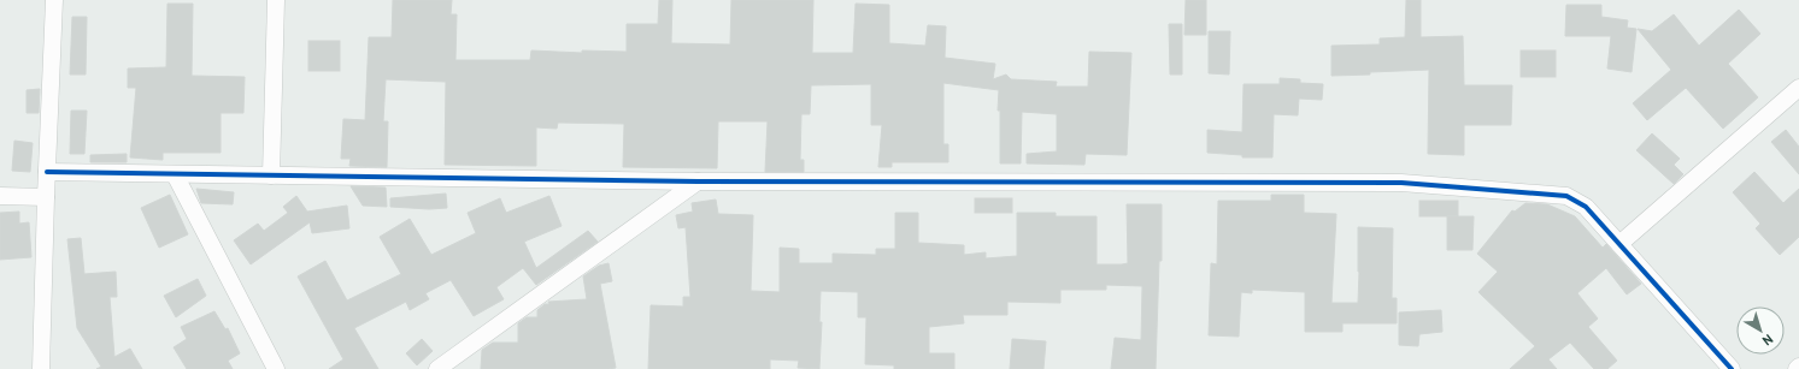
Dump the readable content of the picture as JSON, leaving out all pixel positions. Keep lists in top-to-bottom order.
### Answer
{
  "north": "bottom right"
}
